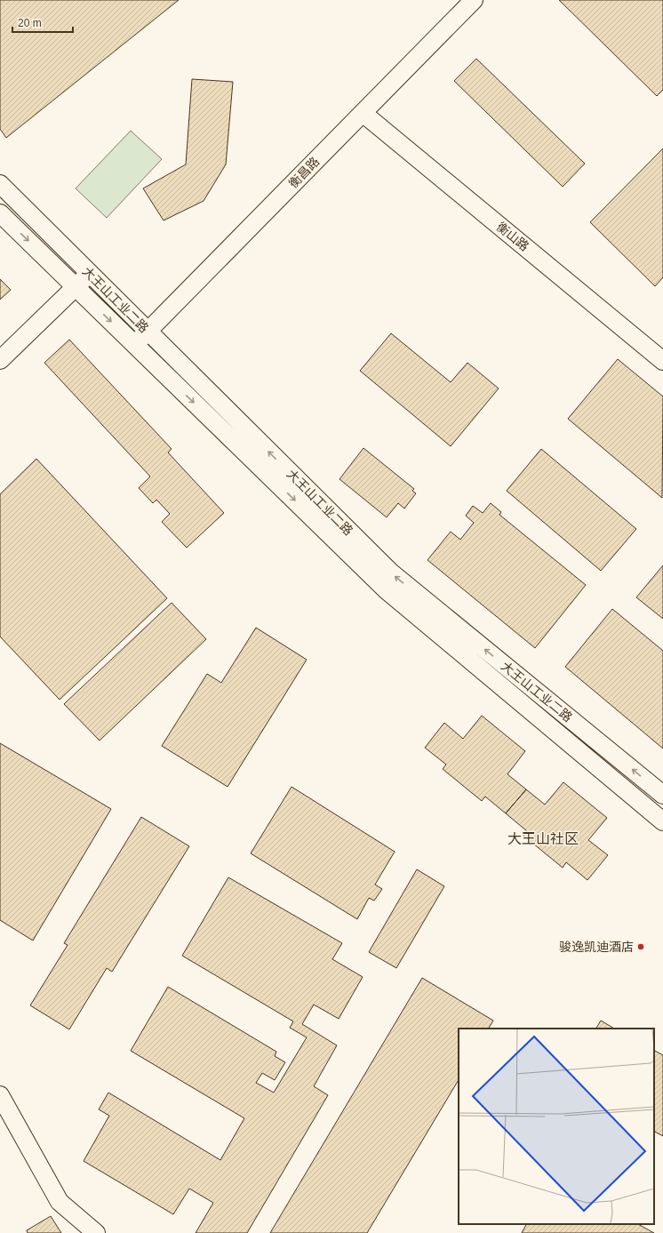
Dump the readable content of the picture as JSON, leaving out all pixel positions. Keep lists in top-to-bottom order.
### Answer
{
  "streets": {
    "street": ["衡昌路", "衡山路", "大王山工业二路"]
  },
  "crossings": [
    ["衡昌路", "衡山路"],
    ["衡昌路", "大王山工业二路"]
  ],
  "districts": ["大王山社区"],
  "places": ["骏逸凯迪酒店"],
  "scale_bar": "20 m"
}
